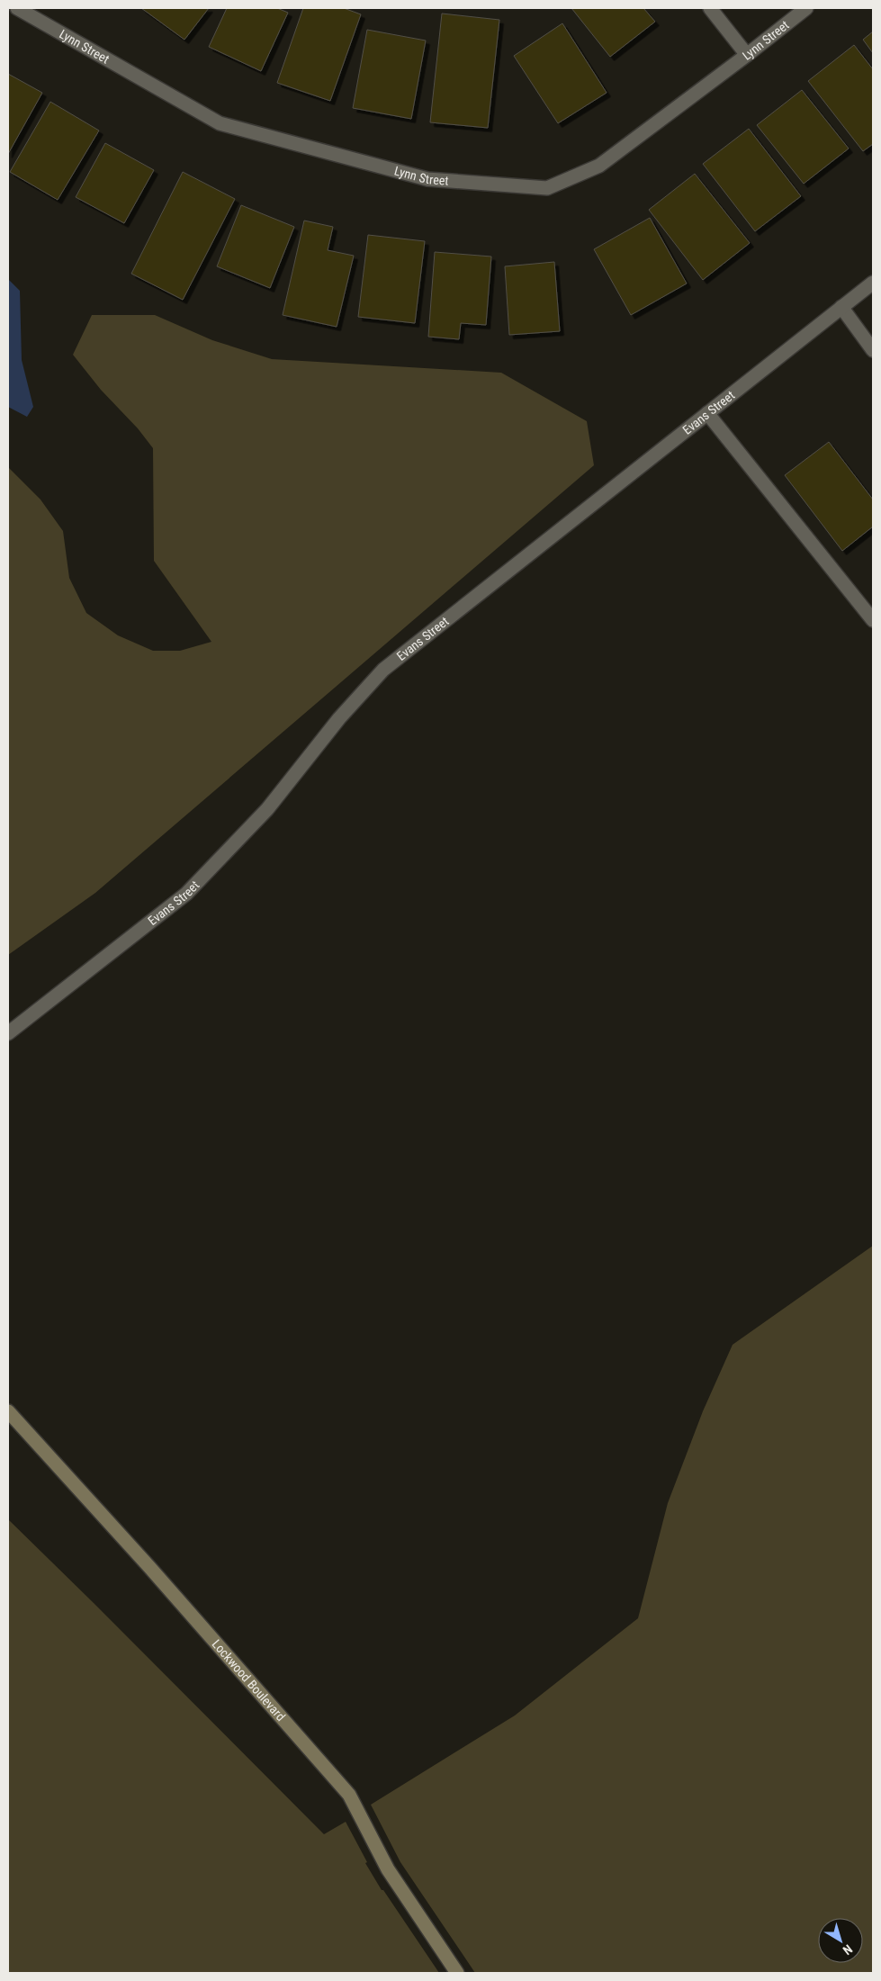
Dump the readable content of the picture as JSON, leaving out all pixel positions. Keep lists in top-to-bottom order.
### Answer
{
  "streets": {
    "street": ["Lynn Street", "Evans Street", "Lockwood Boulevard"]
  },
  "north": "bottom right"
}
